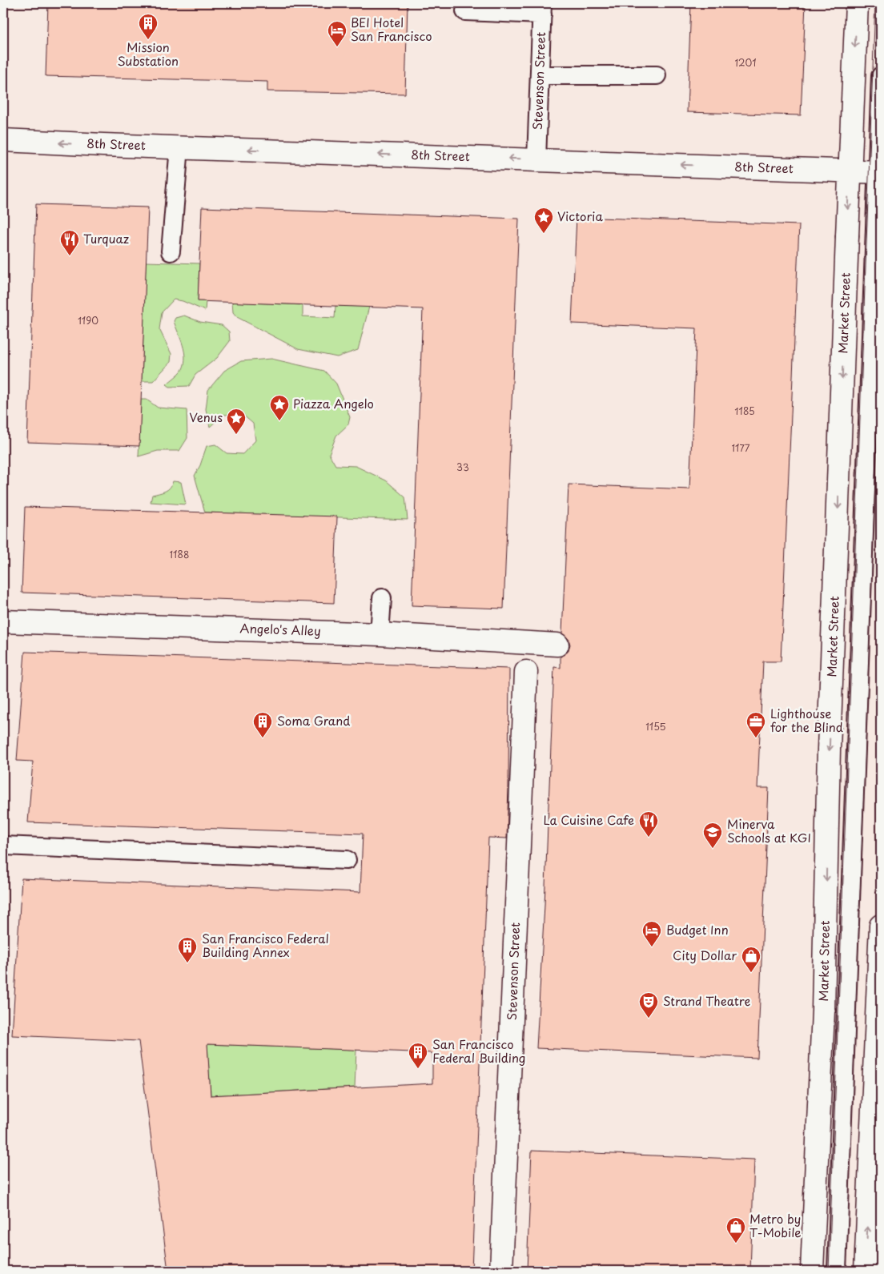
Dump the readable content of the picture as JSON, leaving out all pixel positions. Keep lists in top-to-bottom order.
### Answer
{
  "streets": {
    "street": [
      "Stevenson Street",
      "8th Street",
      "Market Street",
      "Angelo's Alley"
    ]
  },
  "crossings": [
    ["Stevenson Street", "8th Street"],
    ["8th Street", "Market Street"]
  ],
  "one_way": ["8th Street", "Market Street"],
  "places": {
    "building": [
      "Mission Substation",
      "Soma Grand",
      "San Francisco Federal Building Annex",
      "San Francisco Federal Building"
    ],
    "hotel": ["BEI Hotel San Francisco", "Budget Inn"],
    "place": ["Victoria", "Piazza Angelo", "Venus"],
    "restaurant": ["Turquaz", "La Cuisine Cafe"],
    "office": ["Lighthouse for the Blind"],
    "school or university": ["Minerva Schools at KGI"],
    "shop": ["City Dollar", "Metro by T-Mobile"],
    "theatre": ["Strand Theatre"]
  },
  "house_numbers": [
    "1201",
    "1190",
    "1185",
    "1177",
    "33",
    "1188",
    "1155"
  ]
}
